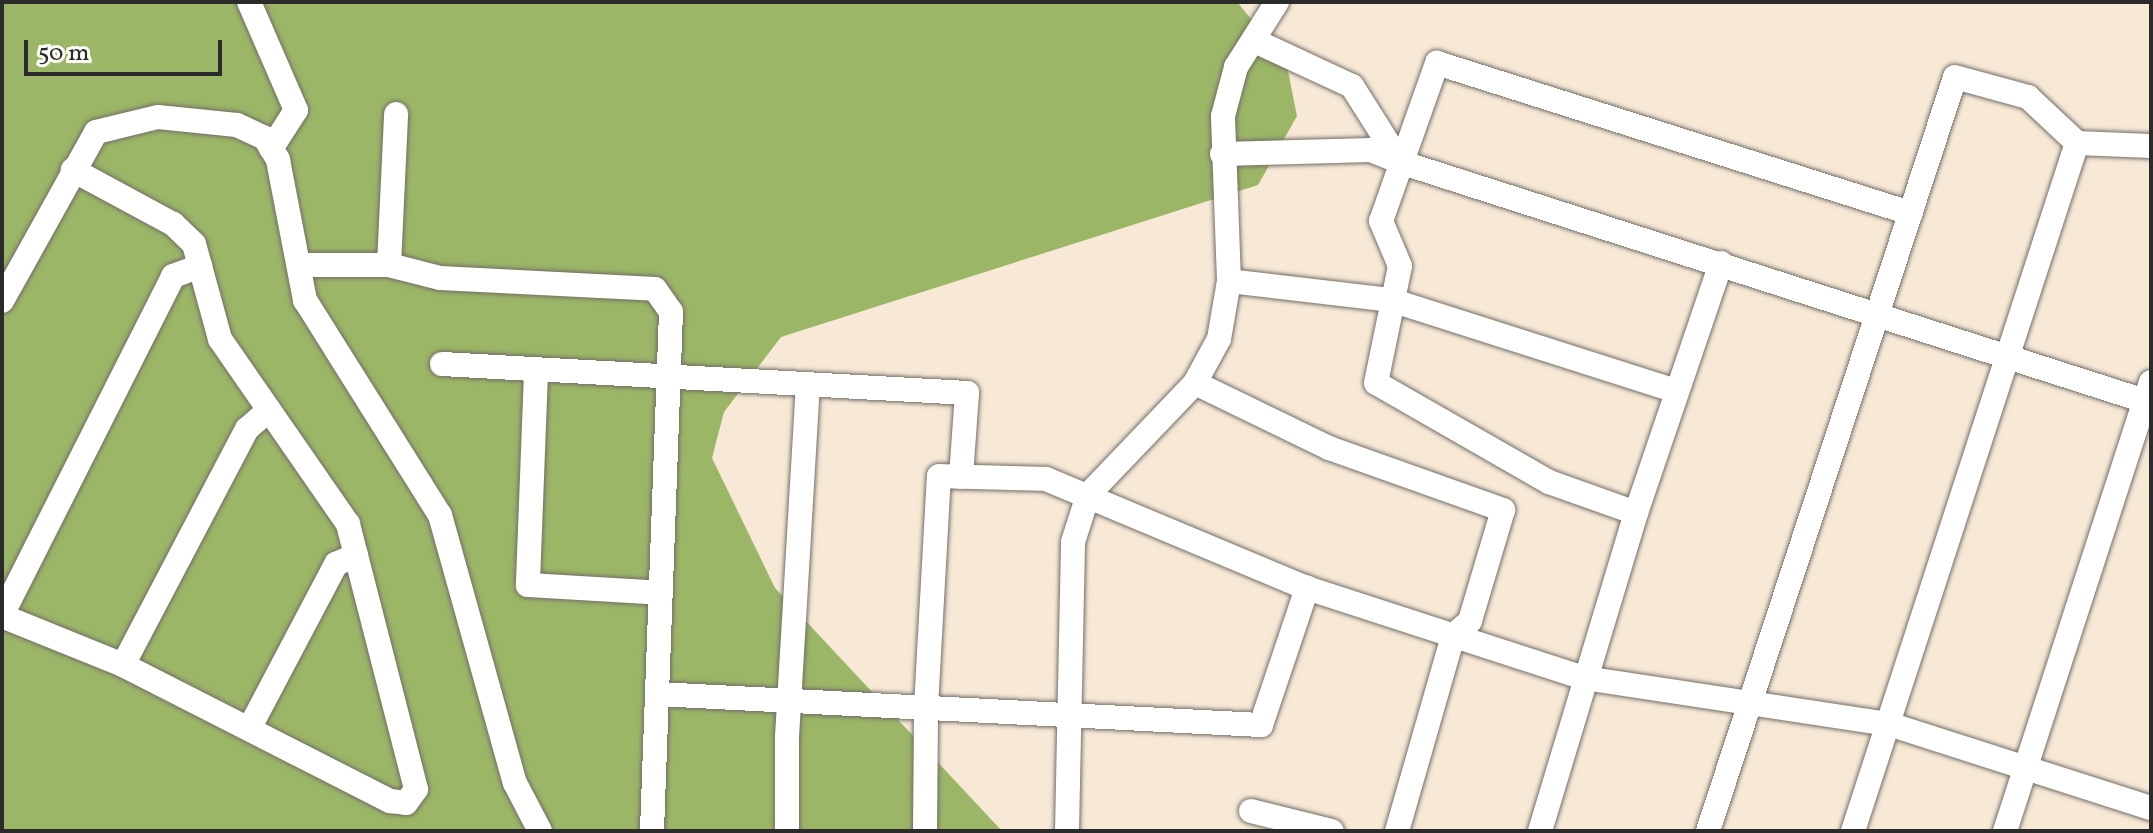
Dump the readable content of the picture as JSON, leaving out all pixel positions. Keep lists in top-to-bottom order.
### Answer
{
  "scale_bar": "50 m"
}
